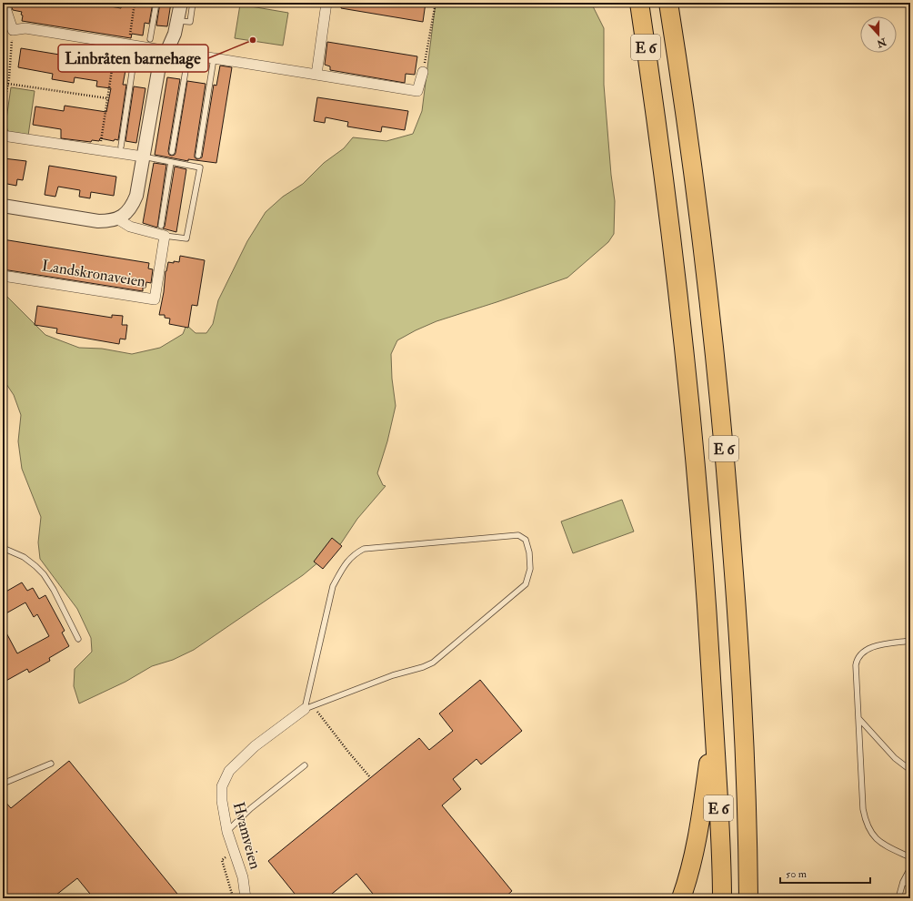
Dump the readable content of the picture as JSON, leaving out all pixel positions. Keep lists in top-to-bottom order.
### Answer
{
  "streets": {
    "highway": ["E 6"],
    "street": ["Landskronaveien", "Hvamveien"]
  },
  "places": ["Linbråten barnehage"],
  "scale_bar": "50 m",
  "north": "bottom"
}
